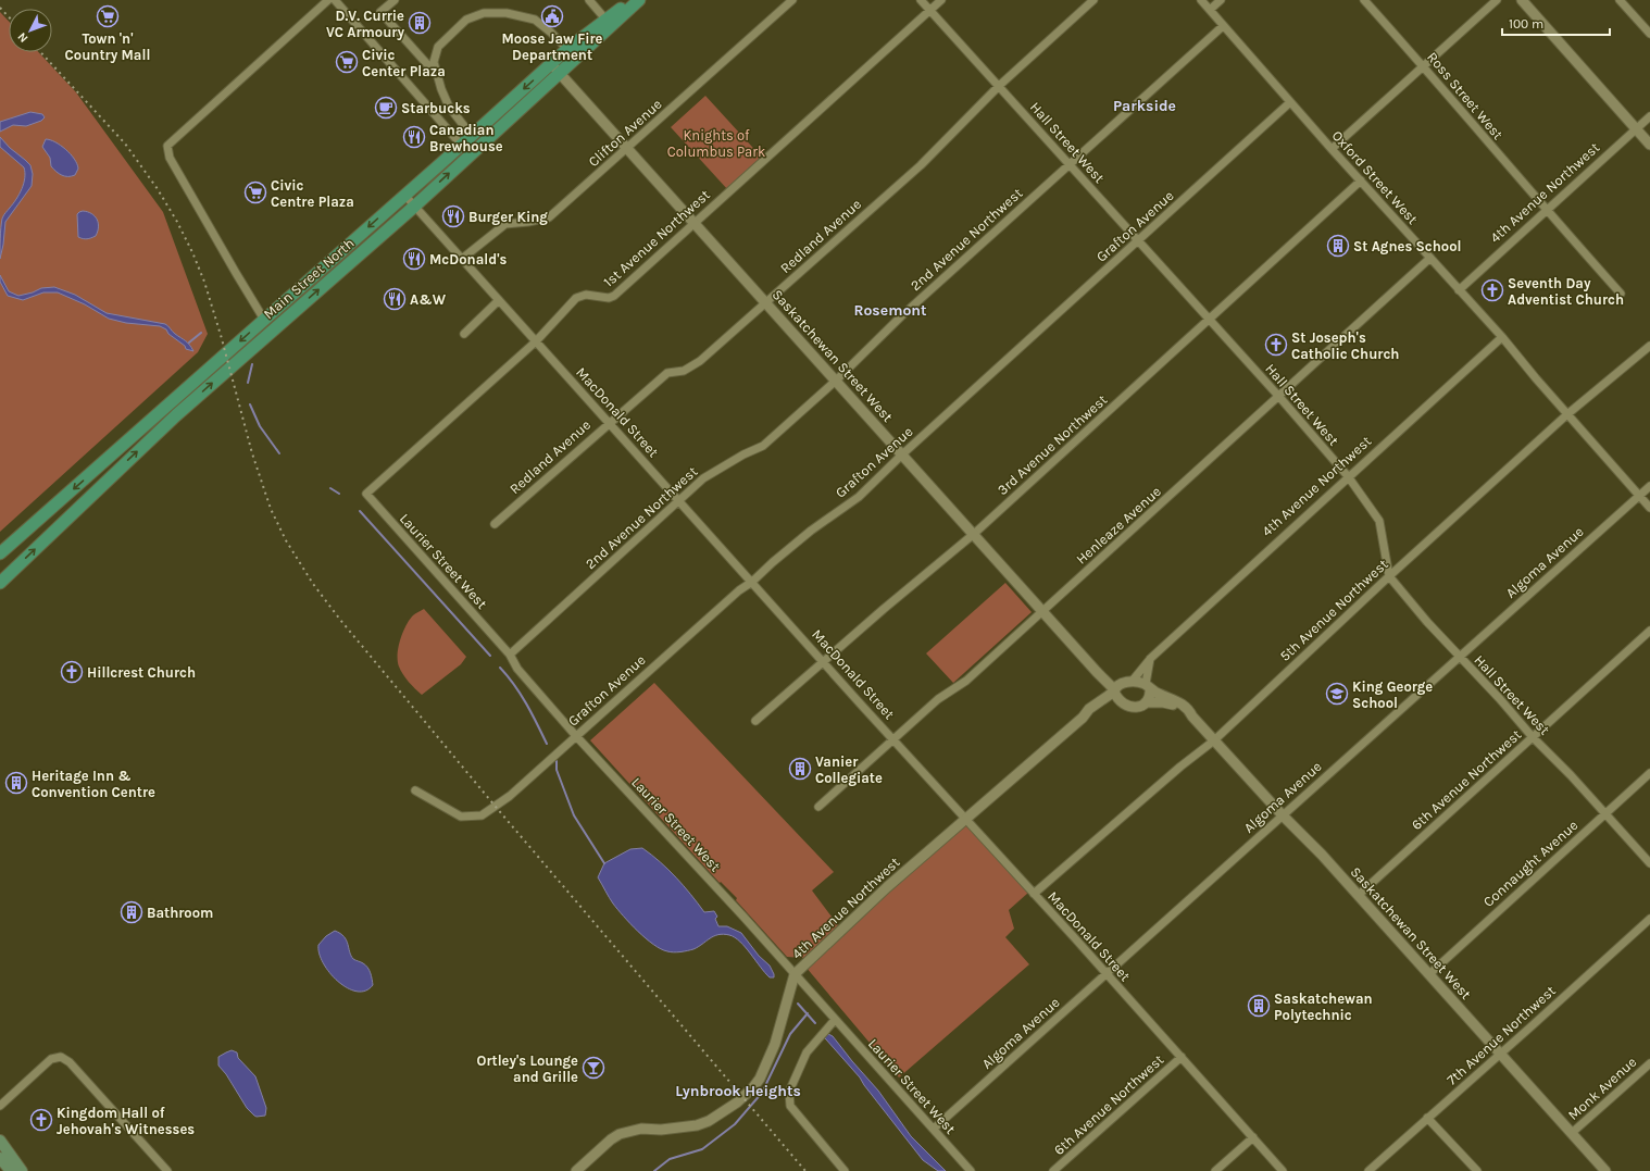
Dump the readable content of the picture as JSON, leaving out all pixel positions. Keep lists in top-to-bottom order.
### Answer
{
  "streets": {
    "main road": ["Main Street North"],
    "street": [
      "Ross Street West",
      "Clifton Avenue",
      "Hall Street West",
      "Oxford Street West",
      "4th Avenue Northwest",
      "Grafton Avenue",
      "Redland Avenue",
      "1st Avenue Northwest",
      "2nd Avenue Northwest",
      "Saskatchewan Street West",
      "MacDonald Street",
      "3rd Avenue Northwest",
      "Henleaze Avenue",
      "Laurier Street West",
      "Algoma Avenue",
      "5th Avenue Northwest",
      "6th Avenue Northwest",
      "Connaught Avenue",
      "7th Avenue Northwest",
      "Monk Avenue"
    ]
  },
  "crossings": [
    ["Ross Street West", "4th Avenue Northwest"],
    ["Clifton Avenue", "Saskatchewan Street West"],
    ["Clifton Avenue", "MacDonald Street"],
    ["Hall Street West", "4th Avenue Northwest"],
    ["Hall Street West", "Grafton Avenue"],
    ["Hall Street West", "Redland Avenue"],
    ["Hall Street West", "1st Avenue Northwest"],
    ["Hall Street West", "2nd Avenue Northwest"],
    ["Hall Street West", "3rd Avenue Northwest"],
    ["Hall Street West", "Henleaze Avenue"],
    ["Hall Street West", "Algoma Avenue"],
    ["Hall Street West", "5th Avenue Northwest"],
    ["Hall Street West", "6th Avenue Northwest"],
    ["Hall Street West", "Connaught Avenue"],
    ["Oxford Street West", "4th Avenue Northwest"],
    ["Oxford Street West", "Grafton Avenue"],
    ["Oxford Street West", "2nd Avenue Northwest"],
    ["Oxford Street West", "3rd Avenue Northwest"],
    ["Oxford Street West", "Henleaze Avenue"],
    ["Oxford Street West", "Algoma Avenue"],
    ["Oxford Street West", "5th Avenue Northwest"],
    ["4th Avenue Northwest", "Saskatchewan Street West"],
    ["4th Avenue Northwest", "MacDonald Street"],
    ["4th Avenue Northwest", "Laurier Street West"],
    ["Grafton Avenue", "Saskatchewan Street West"],
    ["Grafton Avenue", "MacDonald Street"],
    ["Grafton Avenue", "Laurier Street West"],
    ["Redland Avenue", "Saskatchewan Street West"],
    ["Redland Avenue", "MacDonald Street"],
    ["1st Avenue Northwest", "Saskatchewan Street West"],
    ["1st Avenue Northwest", "MacDonald Street"],
    ["1st Avenue Northwest", "Laurier Street West"],
    ["2nd Avenue Northwest", "Saskatchewan Street West"],
    ["2nd Avenue Northwest", "MacDonald Street"],
    ["2nd Avenue Northwest", "Laurier Street West"],
    ["Main Street North", "Saskatchewan Street West"],
    ["Main Street North", "MacDonald Street"],
    ["Saskatchewan Street West", "3rd Avenue Northwest"],
    ["Saskatchewan Street West", "Henleaze Avenue"],
    ["Saskatchewan Street West", "Algoma Avenue"],
    ["Saskatchewan Street West", "5th Avenue Northwest"],
    ["Saskatchewan Street West", "6th Avenue Northwest"],
    ["Saskatchewan Street West", "Connaught Avenue"],
    ["Saskatchewan Street West", "7th Avenue Northwest"],
    ["Saskatchewan Street West", "Monk Avenue"],
    ["MacDonald Street", "3rd Avenue Northwest"],
    ["MacDonald Street", "Henleaze Avenue"],
    ["MacDonald Street", "Algoma Avenue"],
    ["MacDonald Street", "5th Avenue Northwest"],
    ["MacDonald Street", "6th Avenue Northwest"],
    ["Laurier Street West", "Algoma Avenue"]
  ],
  "districts": ["Parkside", "Rosemont", "Lynbrook Heights"],
  "parks": ["Knights of Columbus Park"],
  "places": {
    "supermarket": ["Town 'n' Country Mall", "Civic Center Plaza", "Civic Centre Plaza"],
    "public building": ["Moose Jaw Fire Department"],
    "building": [
      "D.V. Currie VC Armoury",
      "St Agnes School",
      "Vanier Collegiate",
      "Heritage Inn & Convention Centre",
      "Bathroom",
      "Saskatchewan Polytechnic"
    ],
    "cafe": ["Starbucks"],
    "restaurant": [
      "Canadian Brewhouse",
      "Burger King",
      "McDonald's",
      "A&W"
    ],
    "church": [
      "Seventh Day Adventist Church",
      "St Joseph's Catholic Church",
      "Hillcrest Church",
      "Kingdom Hall of Jehovah's Witnesses"
    ],
    "school or university": ["King George School"],
    "bar": ["Ortley's Lounge and Grille"]
  },
  "scale_bar": "100 m",
  "north": "bottom left"
}
